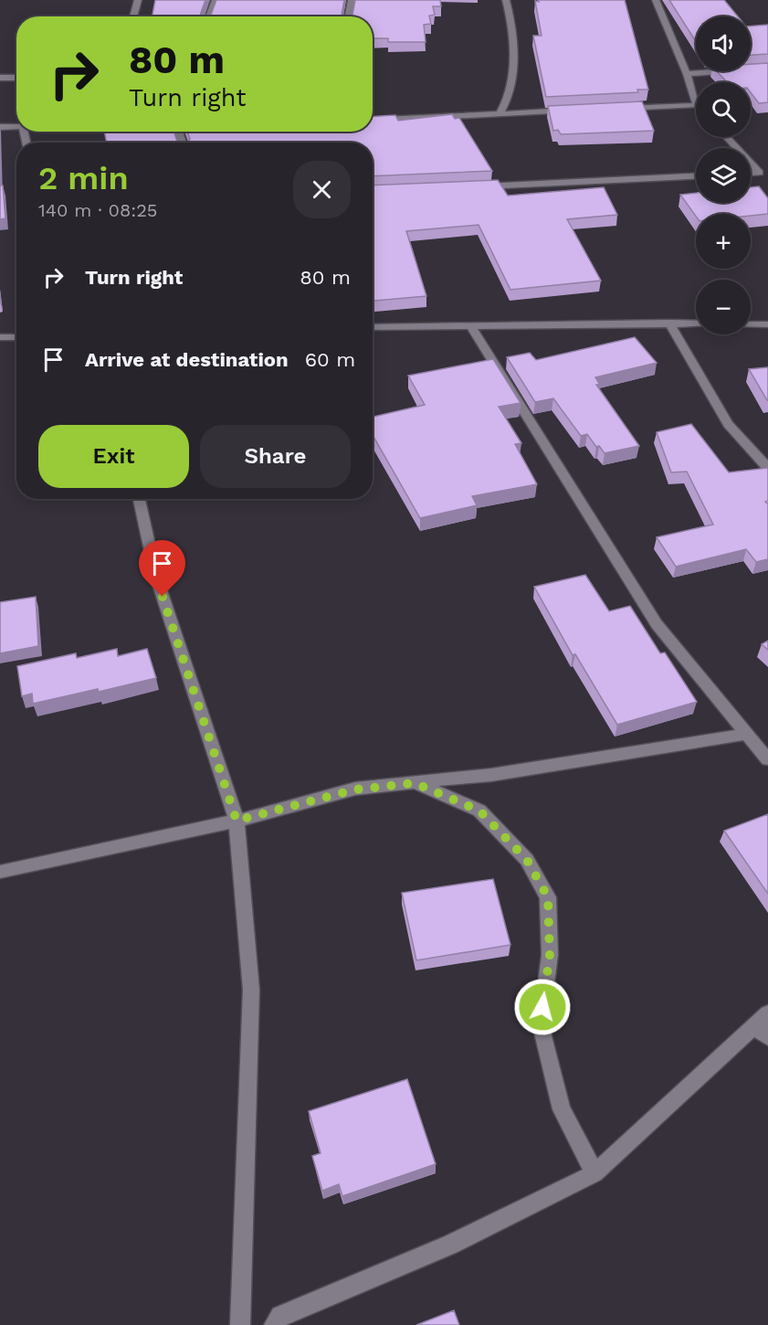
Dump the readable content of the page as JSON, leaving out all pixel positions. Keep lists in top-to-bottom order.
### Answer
{
  "page": {
    "map_buttons": ["+", "−"],
    "turn": ["80 m", "Turn right"],
    "heading": ["2 min", "140 m · 08:25"],
    "list": [
      {
        "name": "Turn right",
        "value": "80 m"
      },
      {
        "name": "Arrive at destination",
        "value": "60 m"
      }
    ],
    "buttons": ["Exit", "Share"]
  }
}
